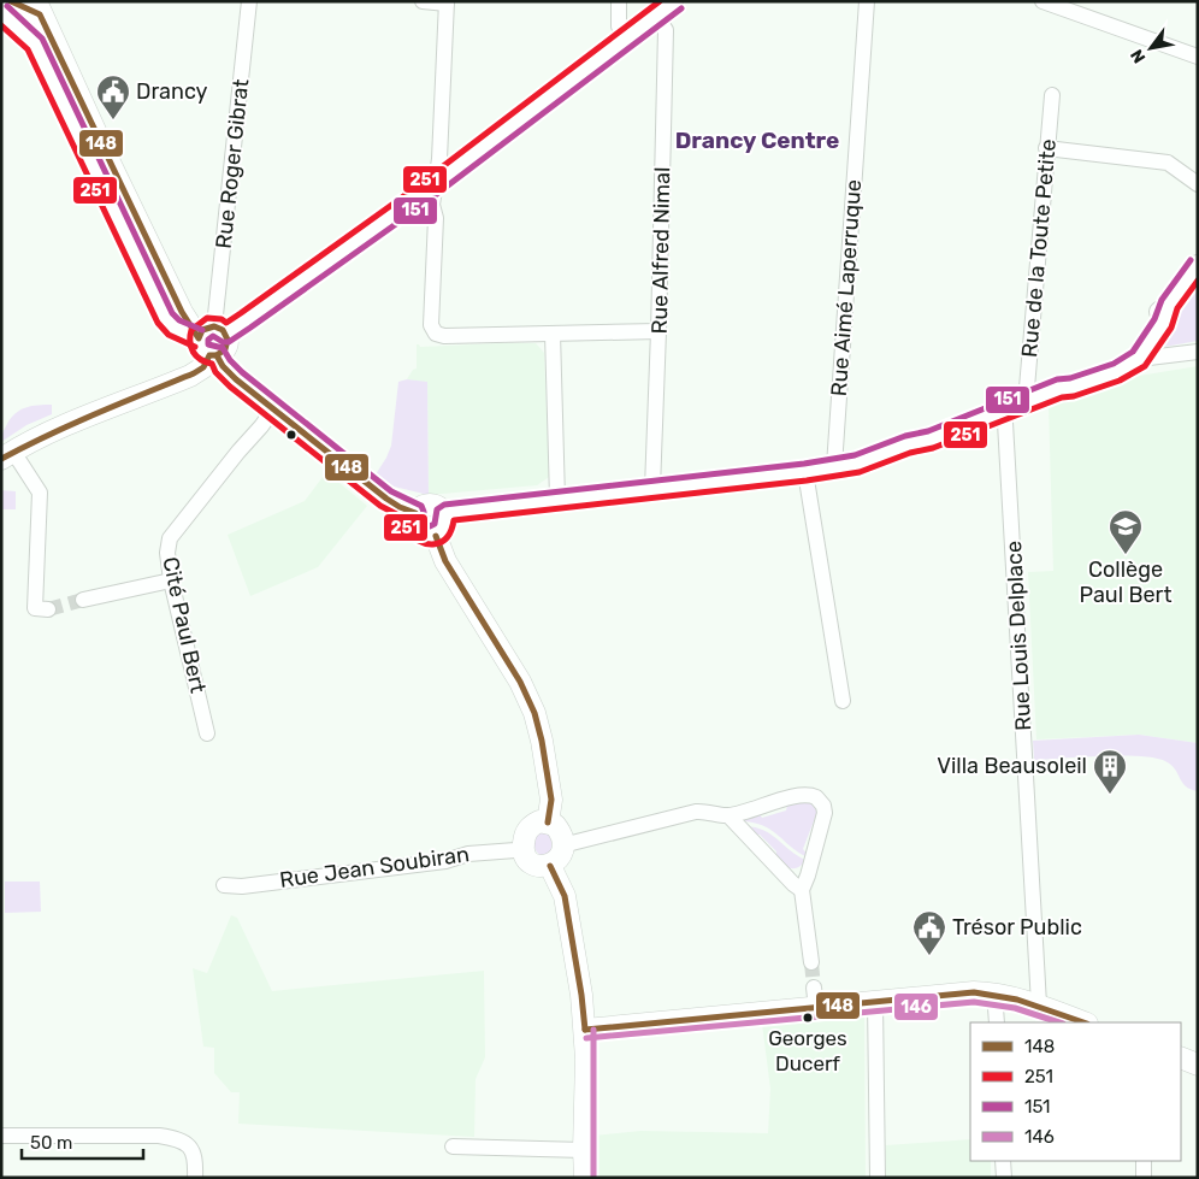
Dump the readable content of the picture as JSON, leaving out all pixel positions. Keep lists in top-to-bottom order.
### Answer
{
  "streets": {
    "street": [
      "Rue Roger Gibrat",
      "Rue de la Toute Petite",
      "Rue Alfred Nimal",
      "Rue Aimé Laperruque",
      "Cité Paul Bert",
      "Rue Louis Delplace",
      "Rue Jean Soubiran"
    ]
  },
  "districts": ["Drancy Centre"],
  "places": {
    "public building": ["Drancy", "Trésor Public"],
    "school or university": ["Collège Paul Bert"],
    "building": ["Villa Beausoleil"],
    "other": ["Georges Ducerf"]
  },
  "lines": [
    "transit line 148",
    "transit line 251",
    "transit line 151",
    "transit line 146"
  ],
  "legend": [
    "148",
    "251",
    "151",
    "146"
  ],
  "scale_bar": "50 m",
  "north": "bottom left"
}
